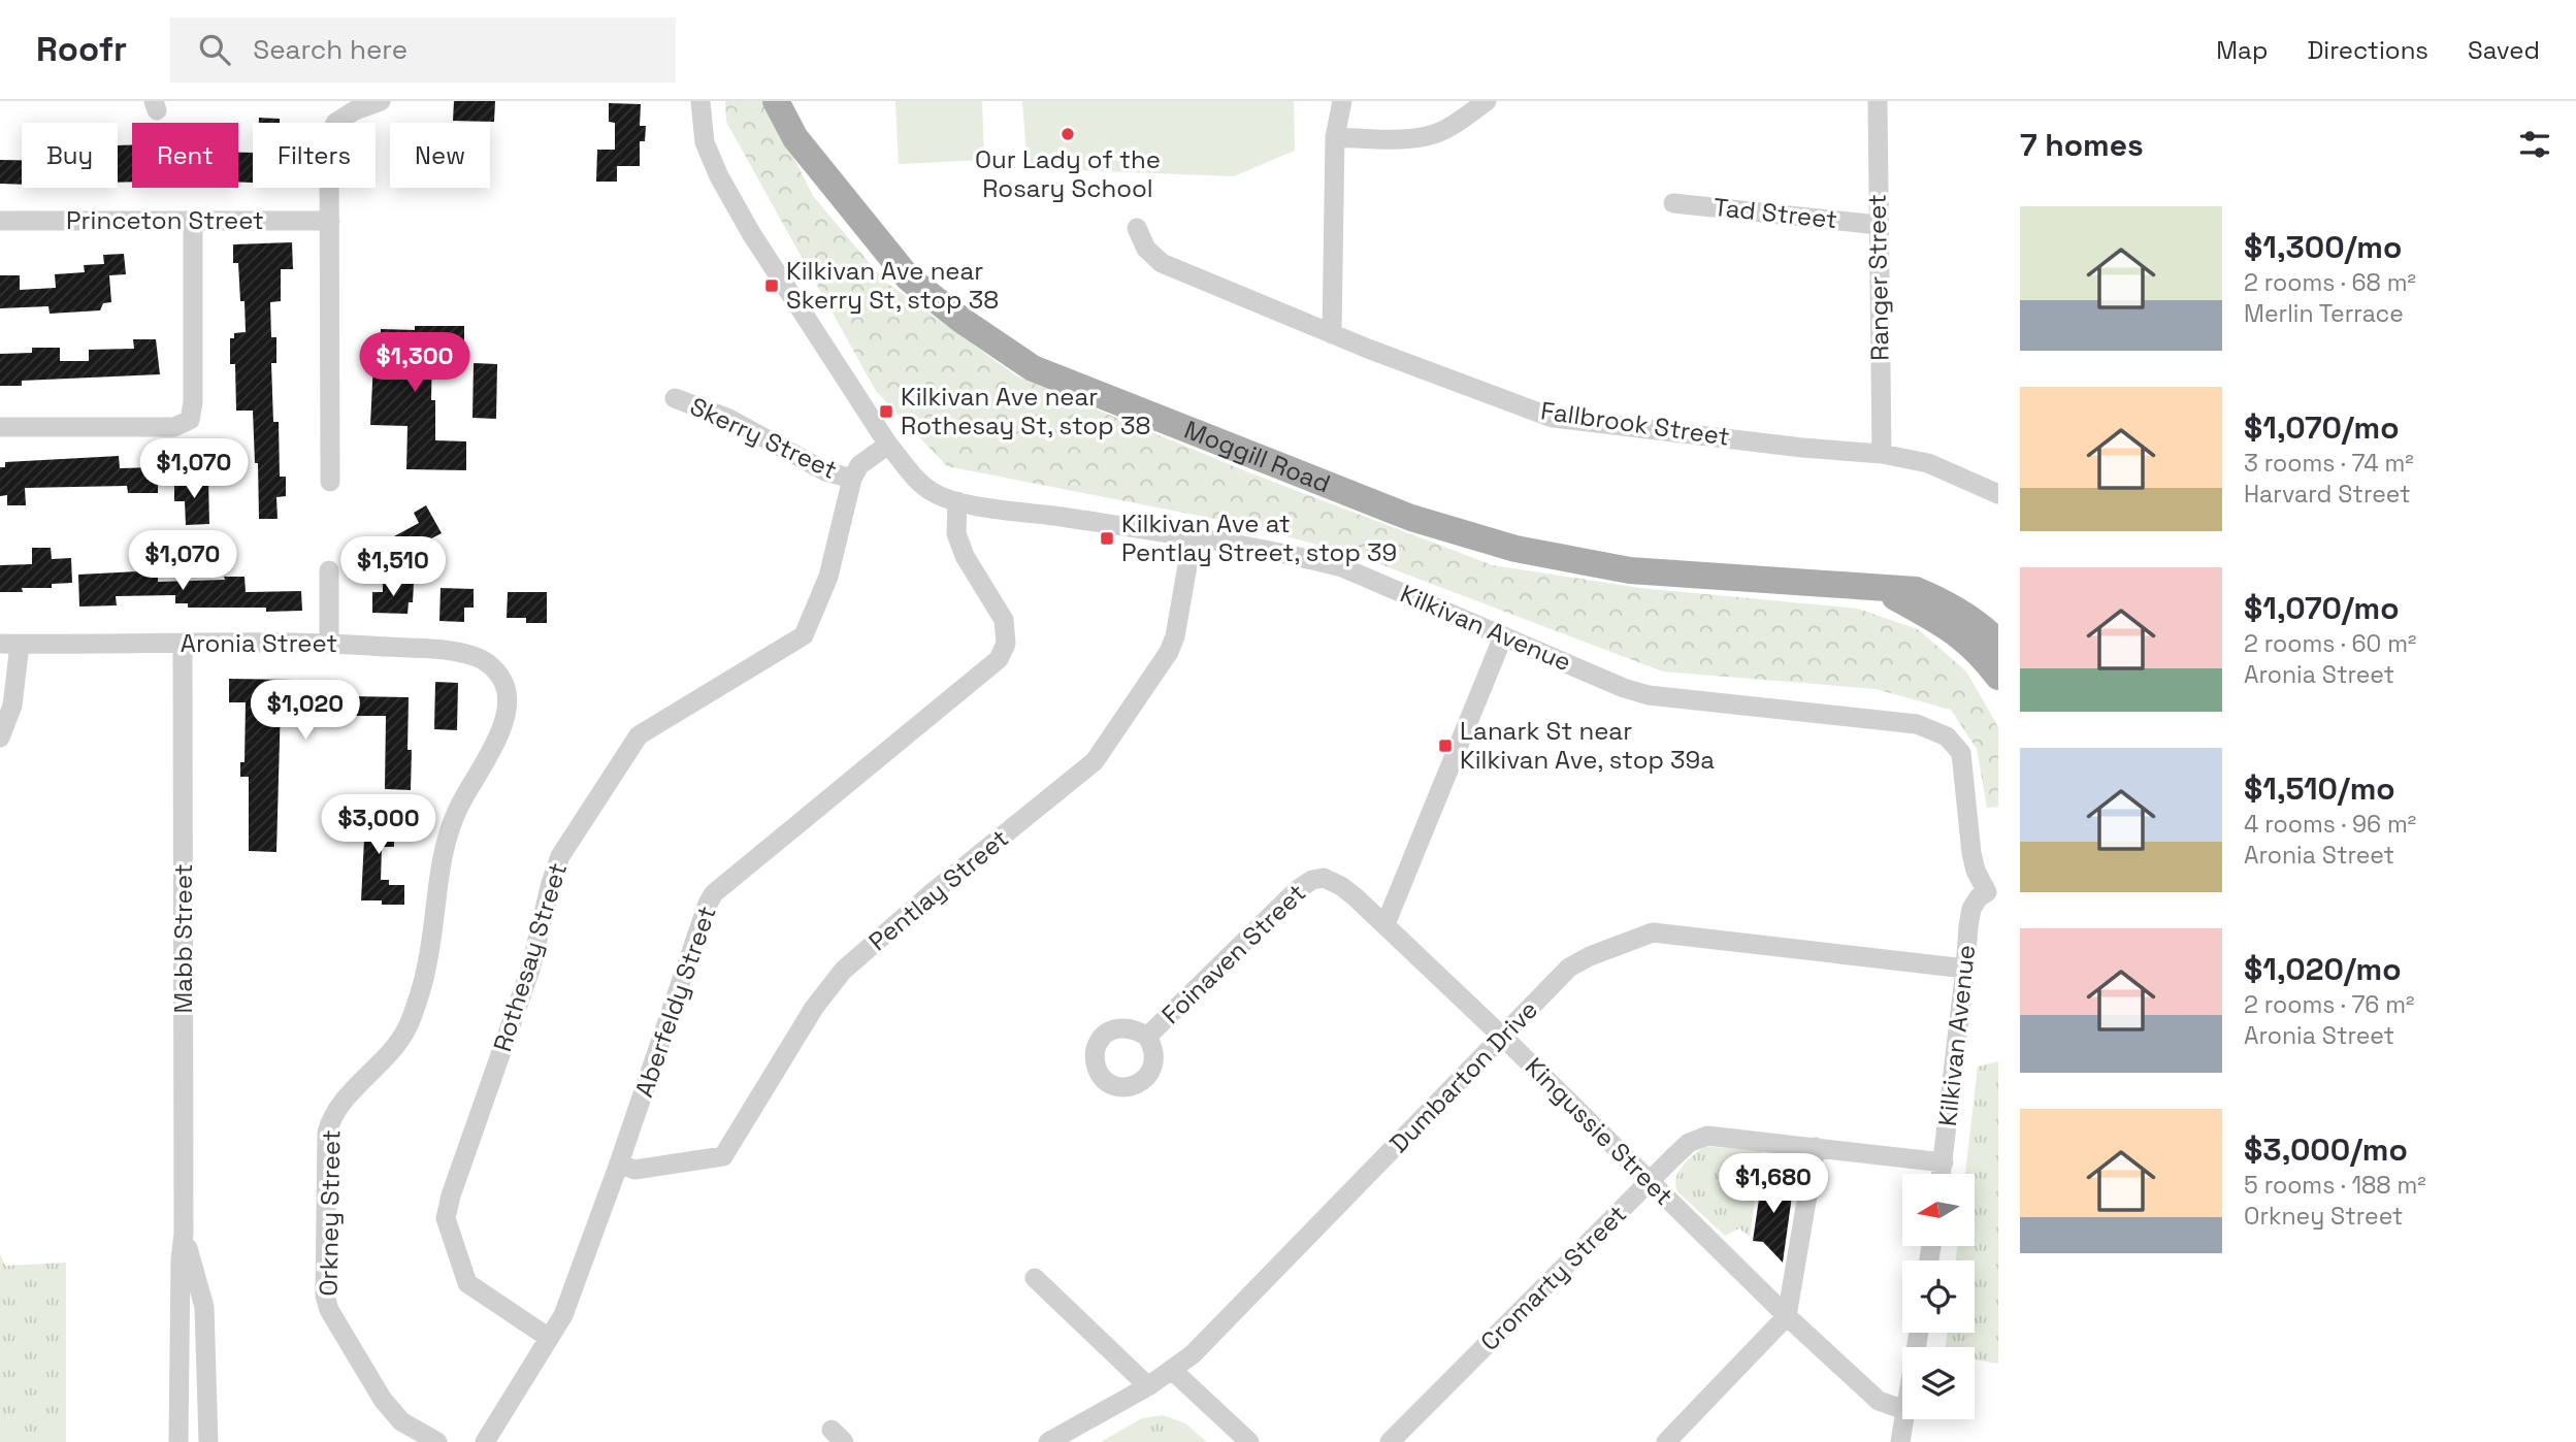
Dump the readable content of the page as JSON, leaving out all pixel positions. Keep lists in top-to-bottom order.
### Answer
{
  "streets": {
    "main road": ["Moggill Road"],
    "street": [
      "Tad Street",
      "Princeton Street",
      "Ranger Street",
      "Fallbrook Street",
      "Skerry Street",
      "Kilkivan Avenue",
      "Aronia Street",
      "Pentlay Street",
      "Mabb Street",
      "Foinaven Street",
      "Rothesay Street",
      "Aberfeldy Street",
      "Dumbarton Drive",
      "Kingussie Street",
      "Orkney Street",
      "Cromarty Street"
    ]
  },
  "crossings": [
    ["Tad Street", "Ranger Street"],
    ["Ranger Street", "Fallbrook Street"],
    ["Skerry Street", "Rothesay Street"],
    ["Kilkivan Avenue", "Pentlay Street"],
    ["Kilkivan Avenue", "Rothesay Street"],
    ["Kilkivan Avenue", "Aberfeldy Street"],
    ["Kilkivan Avenue", "Dumbarton Drive"],
    ["Kilkivan Avenue", "Cromarty Street"],
    ["Aronia Street", "Mabb Street"],
    ["Aronia Street", "Orkney Street"],
    ["Pentlay Street", "Aberfeldy Street"],
    ["Foinaven Street", "Kingussie Street"],
    ["Rothesay Street", "Aberfeldy Street"],
    ["Dumbarton Drive", "Kingussie Street"],
    ["Kingussie Street", "Cromarty Street"]
  ],
  "places": {
    "other": ["Our Lady of the Rosary School"],
    "transit": [
      "Kilkivan Ave near Skerry St, stop 38",
      "Kilkivan Ave near Rothesay St, stop 38",
      "Kilkivan Ave at Pentlay Street, stop 39",
      "Lanark St near Kilkivan Ave, stop 39a"
    ]
  },
  "north": "left",
  "page": {
    "header": "Roofr",
    "search": "Search here",
    "nav": ["Map", "Directions", "Saved"],
    "heading": "7 homes",
    "chip": [
      "Buy",
      "Rent",
      "Filters",
      "New"
    ],
    "list": [
      {
        "name": "$1,300/mo",
        "note": "2 rooms · 68 m² · Merlin Terrace"
      },
      {
        "name": "$1,070/mo",
        "note": "3 rooms · 74 m² · Harvard Street"
      },
      {
        "name": "$1,070/mo",
        "note": "2 rooms · 60 m² · Aronia Street"
      },
      {
        "name": "$1,510/mo",
        "note": "4 rooms · 96 m² · Aronia Street"
      },
      {
        "name": "$1,020/mo",
        "note": "2 rooms · 76 m² · Aronia Street"
      },
      {
        "name": "$3,000/mo",
        "note": "5 rooms · 188 m² · Orkney Street"
      }
    ],
    "price": [
      "$1,300",
      "$1,070",
      "$1,070",
      "$1,510",
      "$1,020",
      "$3,000",
      "$1,680"
    ]
  }
}
